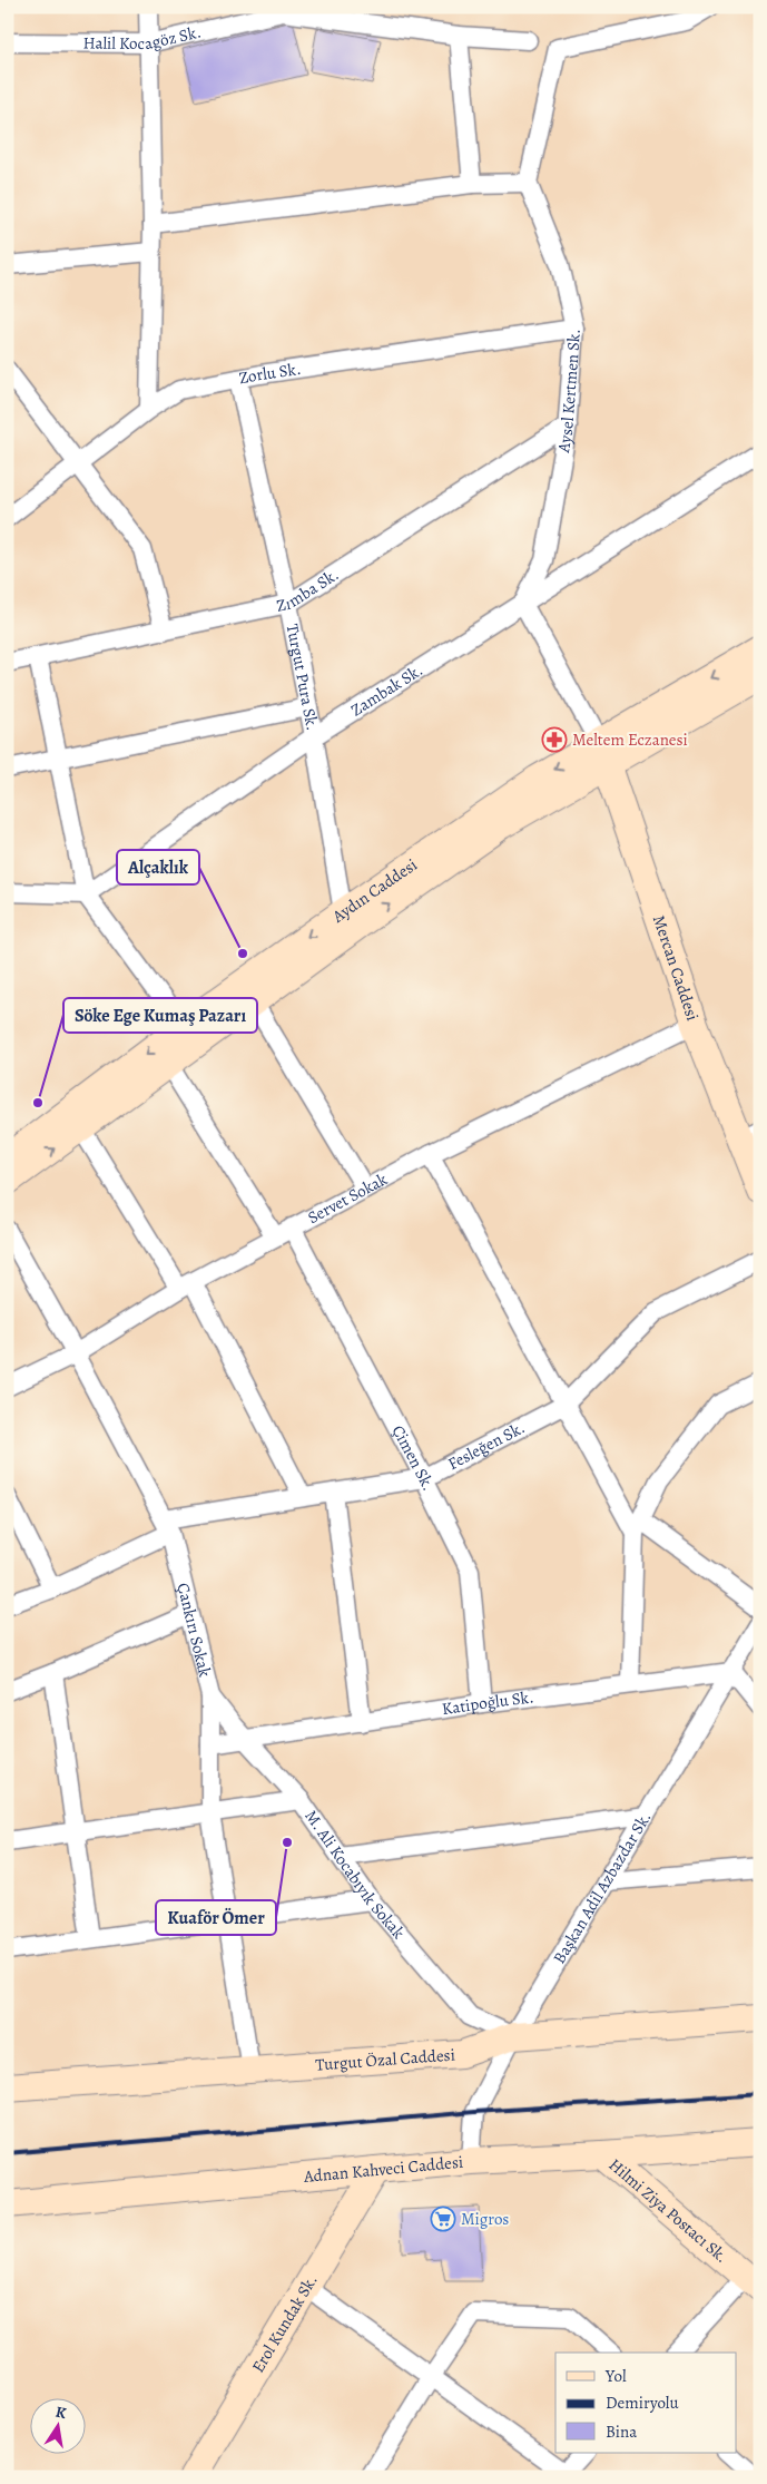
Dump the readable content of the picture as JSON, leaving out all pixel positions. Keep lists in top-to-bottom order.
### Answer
{
  "streets": {
    "main road": [
      "Aydın Caddesi",
      "Mercan Caddesi",
      "Turgut Özal Caddesi",
      "Adnan Kahveci Caddesi",
      "Hilmi Ziya Postacı Sk.",
      "Erol Kundak Sk."
    ],
    "street": [
      "Halil Kocagöz Sk.",
      "Zorlu Sk.",
      "Aysel Kertmen Sk.",
      "Zımba Sk.",
      "Turgut Pura Sk.",
      "Zambak Sk.",
      "Servet Sokak",
      "Fesleğen Sk.",
      "Çimen Sk.",
      "Çankırı Sokak",
      "Katipoğlu Sk.",
      "M. Ali Kocabıyık Sokak",
      "Başkan Adil Azbazdar Sk."
    ]
  },
  "crossings": [
    ["Zorlu Sk.", "Aysel Kertmen Sk."],
    ["Zorlu Sk.", "Turgut Pura Sk."],
    ["Aysel Kertmen Sk.", "Zımba Sk."],
    ["Aysel Kertmen Sk.", "Zambak Sk."],
    ["Zımba Sk.", "Turgut Pura Sk."],
    ["Turgut Pura Sk.", "Zambak Sk."],
    ["Turgut Pura Sk.", "Aydın Caddesi"],
    ["Aydın Caddesi", "Mercan Caddesi"],
    ["Mercan Caddesi", "Servet Sokak"],
    ["Servet Sokak", "Çimen Sk."],
    ["Servet Sokak", "Çankırı Sokak"],
    ["Fesleğen Sk.", "Çimen Sk."],
    ["Fesleğen Sk.", "Çankırı Sokak"],
    ["Çimen Sk.", "Katipoğlu Sk."],
    ["Çankırı Sokak", "Katipoğlu Sk."],
    ["Çankırı Sokak", "M. Ali Kocabıyık Sokak"],
    ["Çankırı Sokak", "Turgut Özal Caddesi"],
    ["Katipoğlu Sk.", "M. Ali Kocabıyık Sokak"],
    ["Katipoğlu Sk.", "Başkan Adil Azbazdar Sk."],
    ["M. Ali Kocabıyık Sokak", "Başkan Adil Azbazdar Sk."],
    ["M. Ali Kocabıyık Sokak", "Turgut Özal Caddesi"],
    ["Başkan Adil Azbazdar Sk.", "Turgut Özal Caddesi"],
    ["Başkan Adil Azbazdar Sk.", "Adnan Kahveci Caddesi"],
    ["Adnan Kahveci Caddesi", "Hilmi Ziya Postacı Sk."],
    ["Adnan Kahveci Caddesi", "Erol Kundak Sk."]
  ],
  "places": {
    "pharmacy": ["Meltem Eczanesi"],
    "other": ["Alçaklık", "Söke Ege Kumaş Pazarı", "Kuaför Ömer"],
    "supermarket": ["Migros"]
  },
  "legend": ["Yol", "Demiryolu", "Bina"],
  "north": "top"
}
